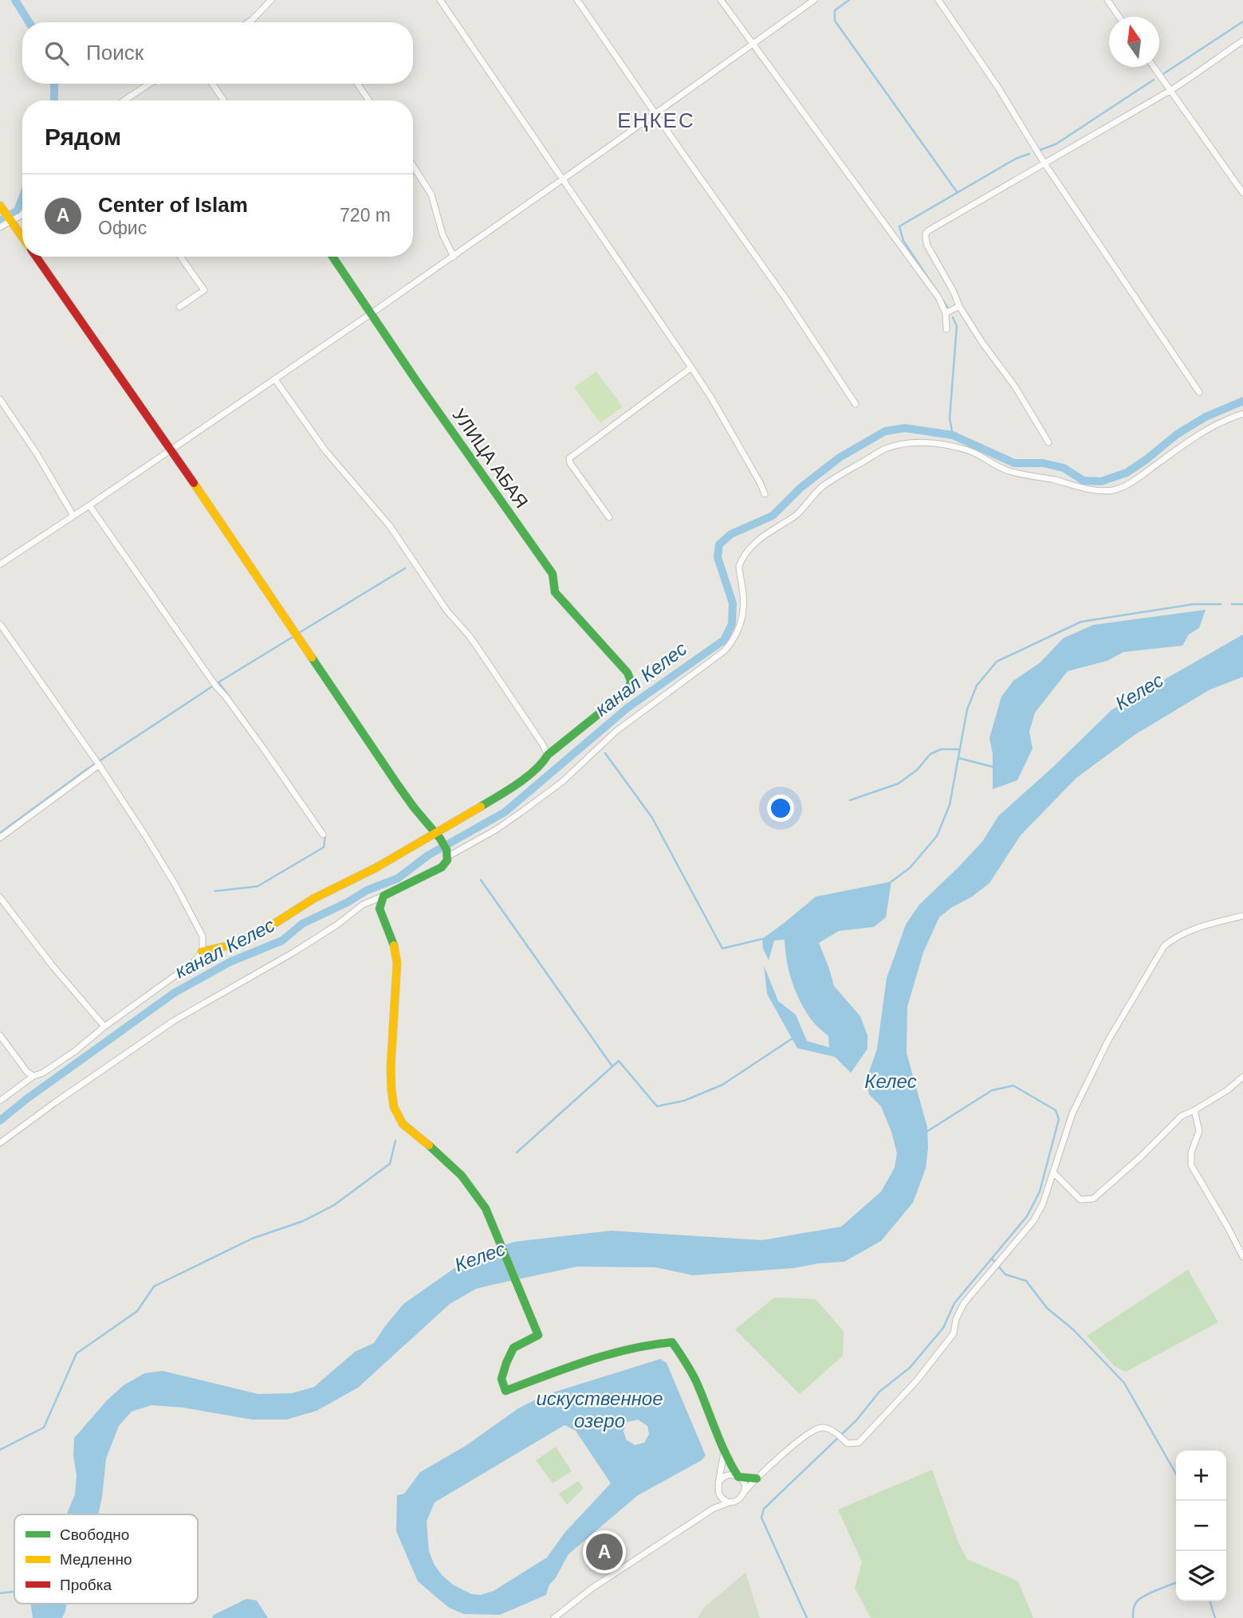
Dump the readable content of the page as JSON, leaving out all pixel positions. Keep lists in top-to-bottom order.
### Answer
{
  "streets": {
    "street": ["УЛИЦА АБАЯ"]
  },
  "districts": ["ЕҢКЕС"],
  "water": ["канал Келес", "Келес", "искуственное озеро"],
  "legend": ["Свободно", "Медленно", "Пробка"],
  "north": "top",
  "page": {
    "search": "Поиск",
    "heading": "Рядом",
    "list": [
      {
        "mark": "A",
        "name": "Center of Islam",
        "note": "Офис",
        "value": "720 m"
      }
    ],
    "map_buttons": ["+", "−"],
    "pins": "A"
  }
}
